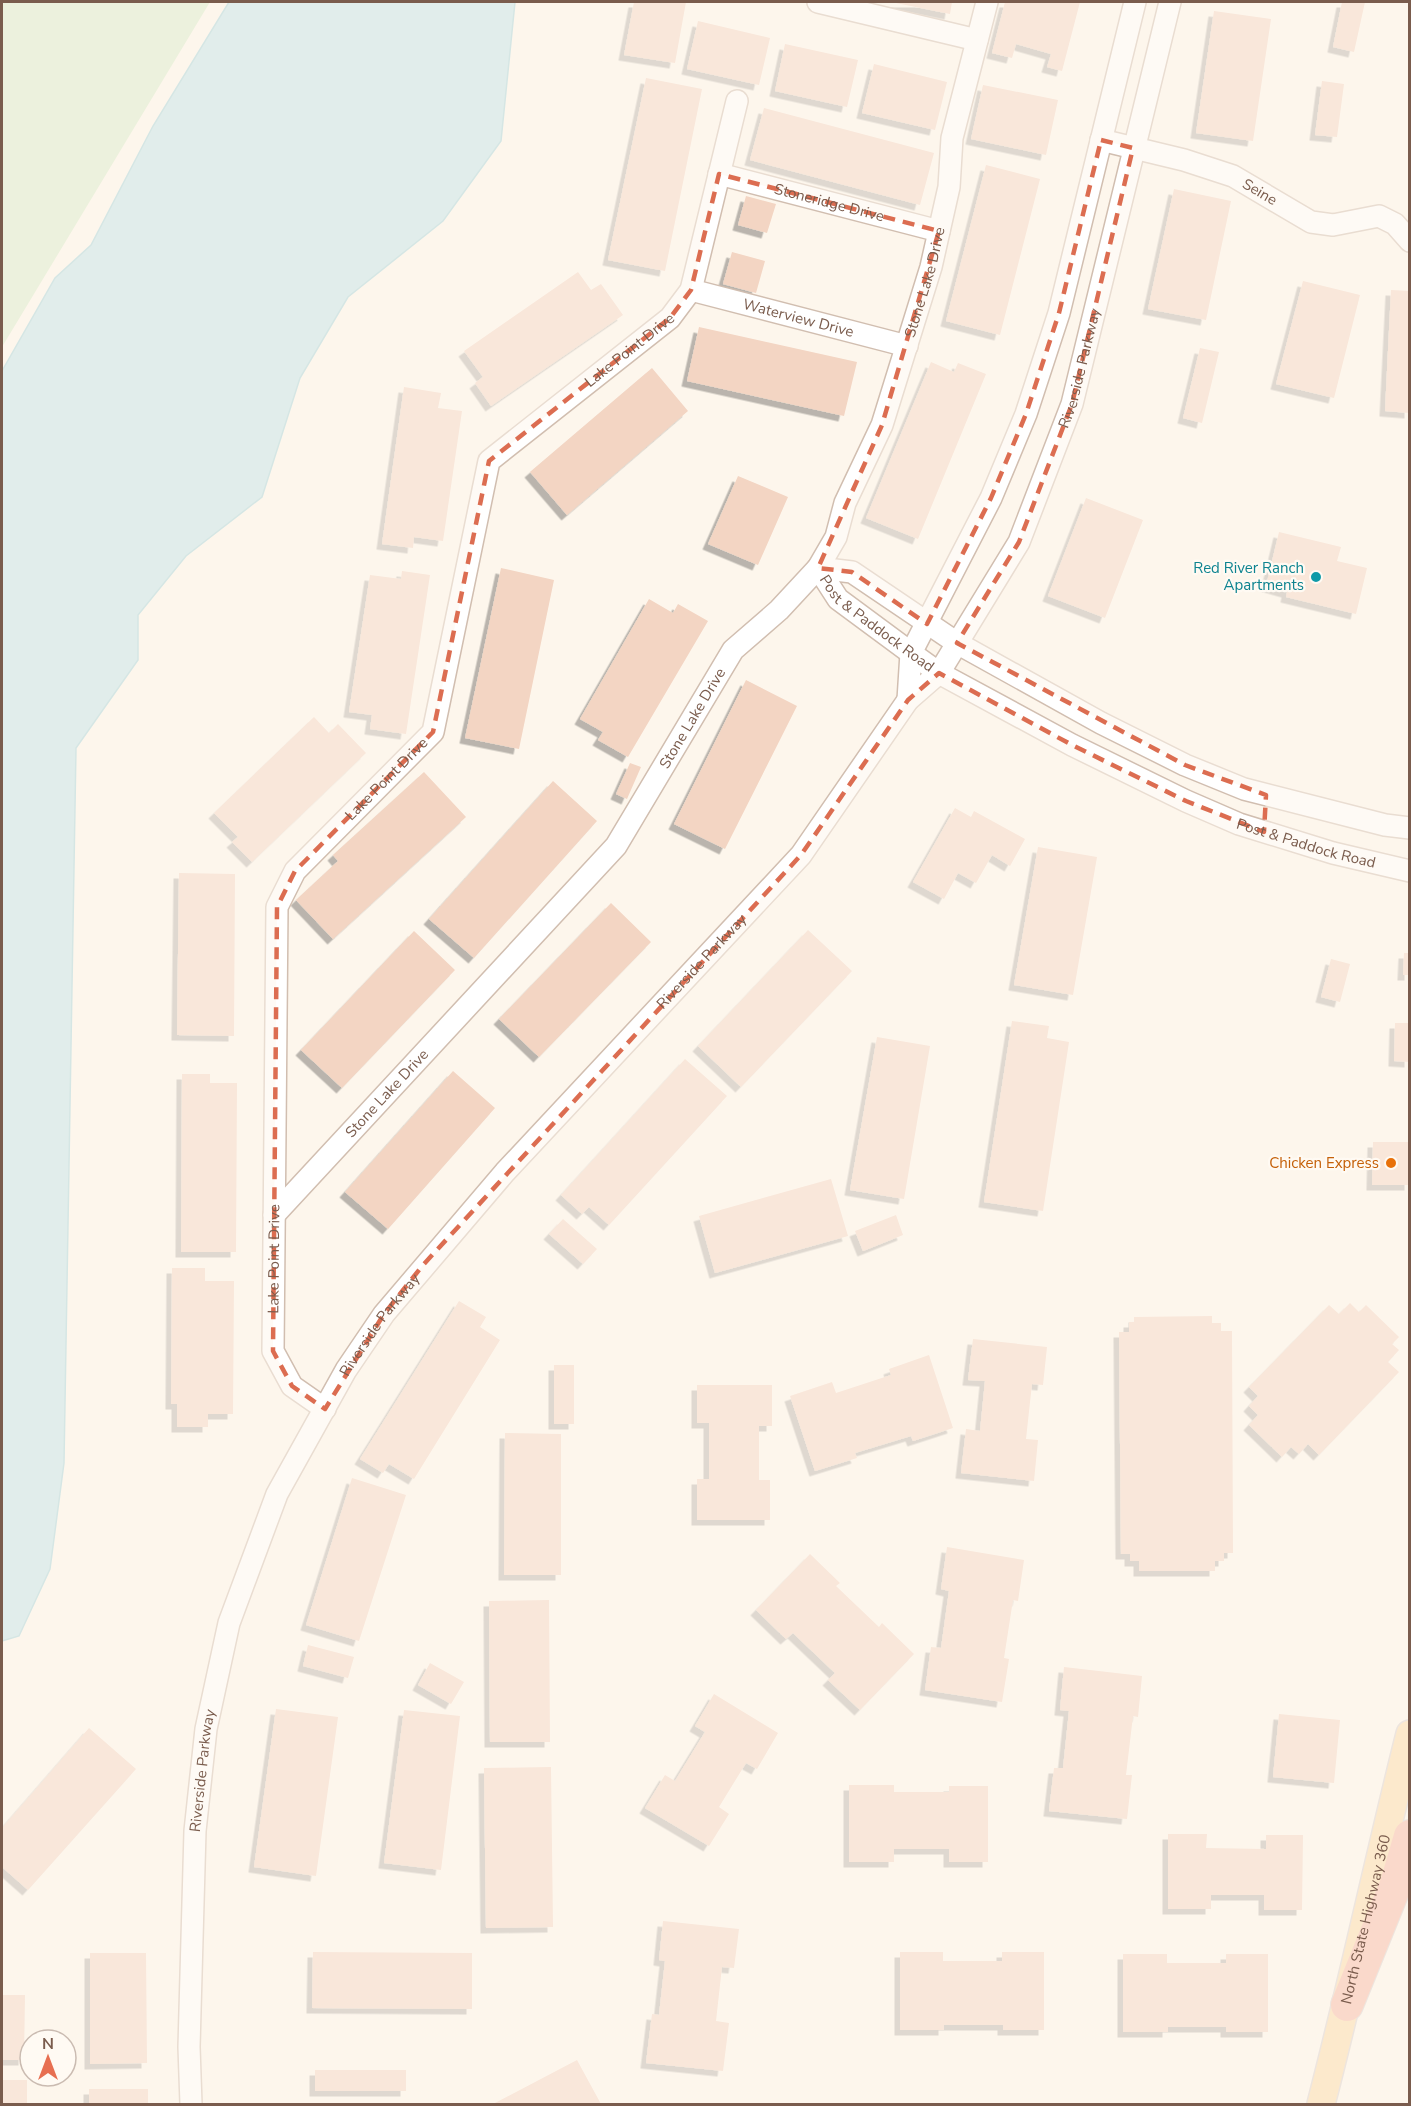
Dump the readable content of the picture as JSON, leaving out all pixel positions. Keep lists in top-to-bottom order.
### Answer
{
  "streets": {
    "main road": ["North State Highway 360"],
    "street": [
      "Seine",
      "Stoneridge Drive",
      "Stone Lake Drive",
      "Waterview Drive",
      "Lake Point Drive",
      "Riverside Parkway",
      "Post & Paddock Road"
    ]
  },
  "crossings": [
    ["Seine", "Riverside Parkway"],
    ["Stoneridge Drive", "Stone Lake Drive"],
    ["Stoneridge Drive", "Lake Point Drive"],
    ["Stone Lake Drive", "Waterview Drive"],
    ["Stone Lake Drive", "Lake Point Drive"],
    ["Stone Lake Drive", "Post & Paddock Road"],
    ["Waterview Drive", "Lake Point Drive"],
    ["Lake Point Drive", "Riverside Parkway"],
    ["Riverside Parkway", "Post & Paddock Road"]
  ],
  "places": ["Red River Ranch Apartments", "Chicken Express"],
  "north": "top"
}
